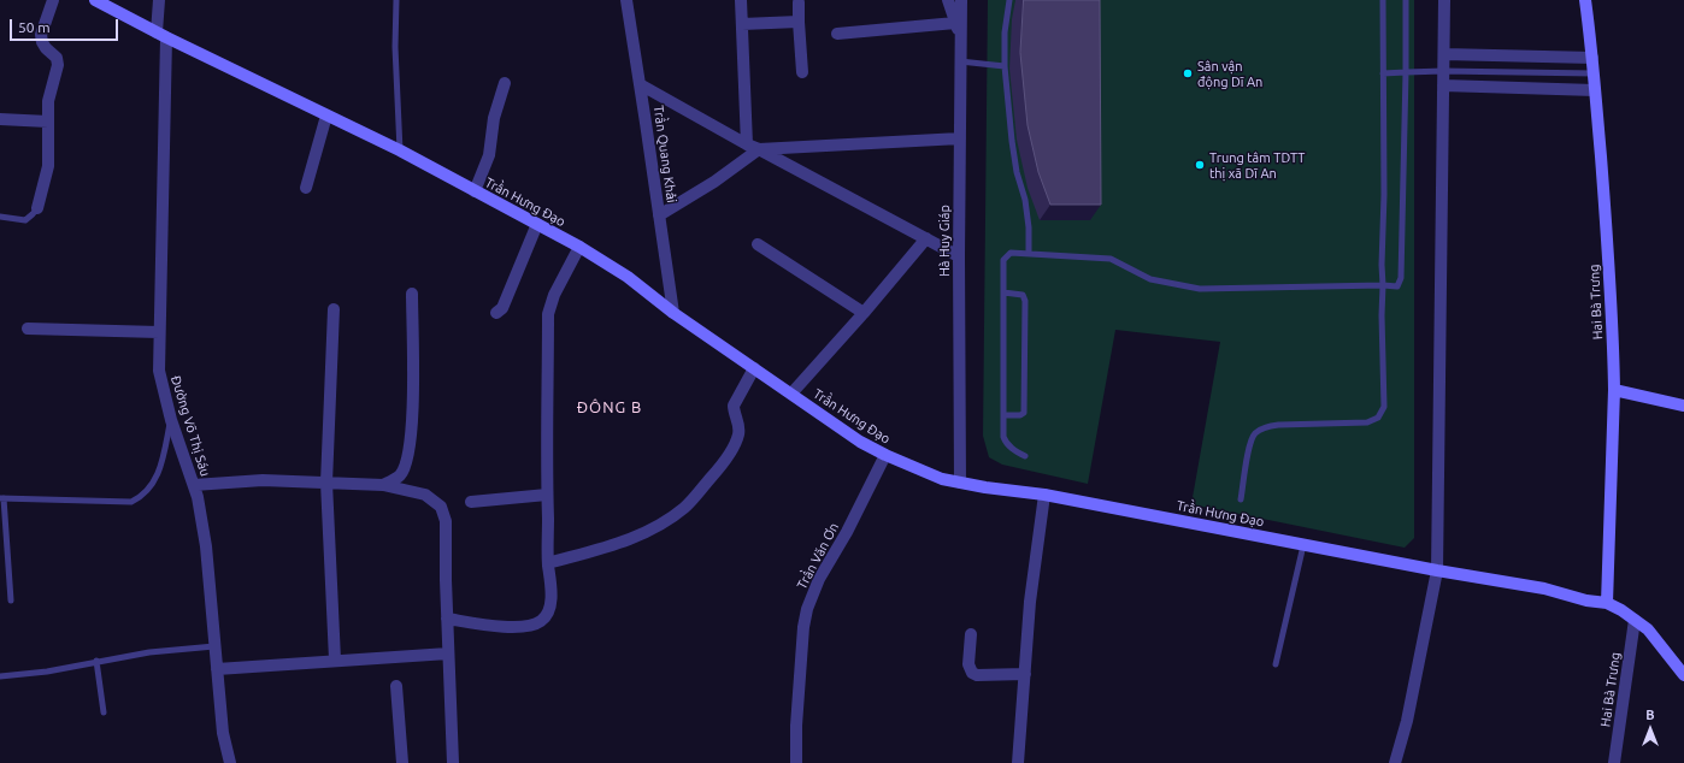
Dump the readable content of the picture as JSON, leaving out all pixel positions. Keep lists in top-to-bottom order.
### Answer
{
  "streets": {
    "main road": ["Trần Hưng Đạo", "Hai Bà Trưng"],
    "street": [
      "Trần Quang Khải",
      "Hà Huy Giáp",
      "Đường Võ Thị Sáu",
      "Trần Văn Ơn"
    ]
  },
  "crossings": [
    ["Trần Quang Khải", "Trần Hưng Đạo"],
    ["Trần Hưng Đạo", "Hà Huy Giáp"],
    ["Trần Hưng Đạo", "Hai Bà Trưng"],
    ["Trần Hưng Đạo", "Đường Võ Thị Sáu"],
    ["Trần Hưng Đạo", "Trần Văn Ơn"]
  ],
  "districts": ["ĐÔNG B"],
  "places": ["Sân vận động Dĩ An", "Trung tâm TDTT thị xã Dĩ An"],
  "scale_bar": "50 m",
  "north": "top"
}
